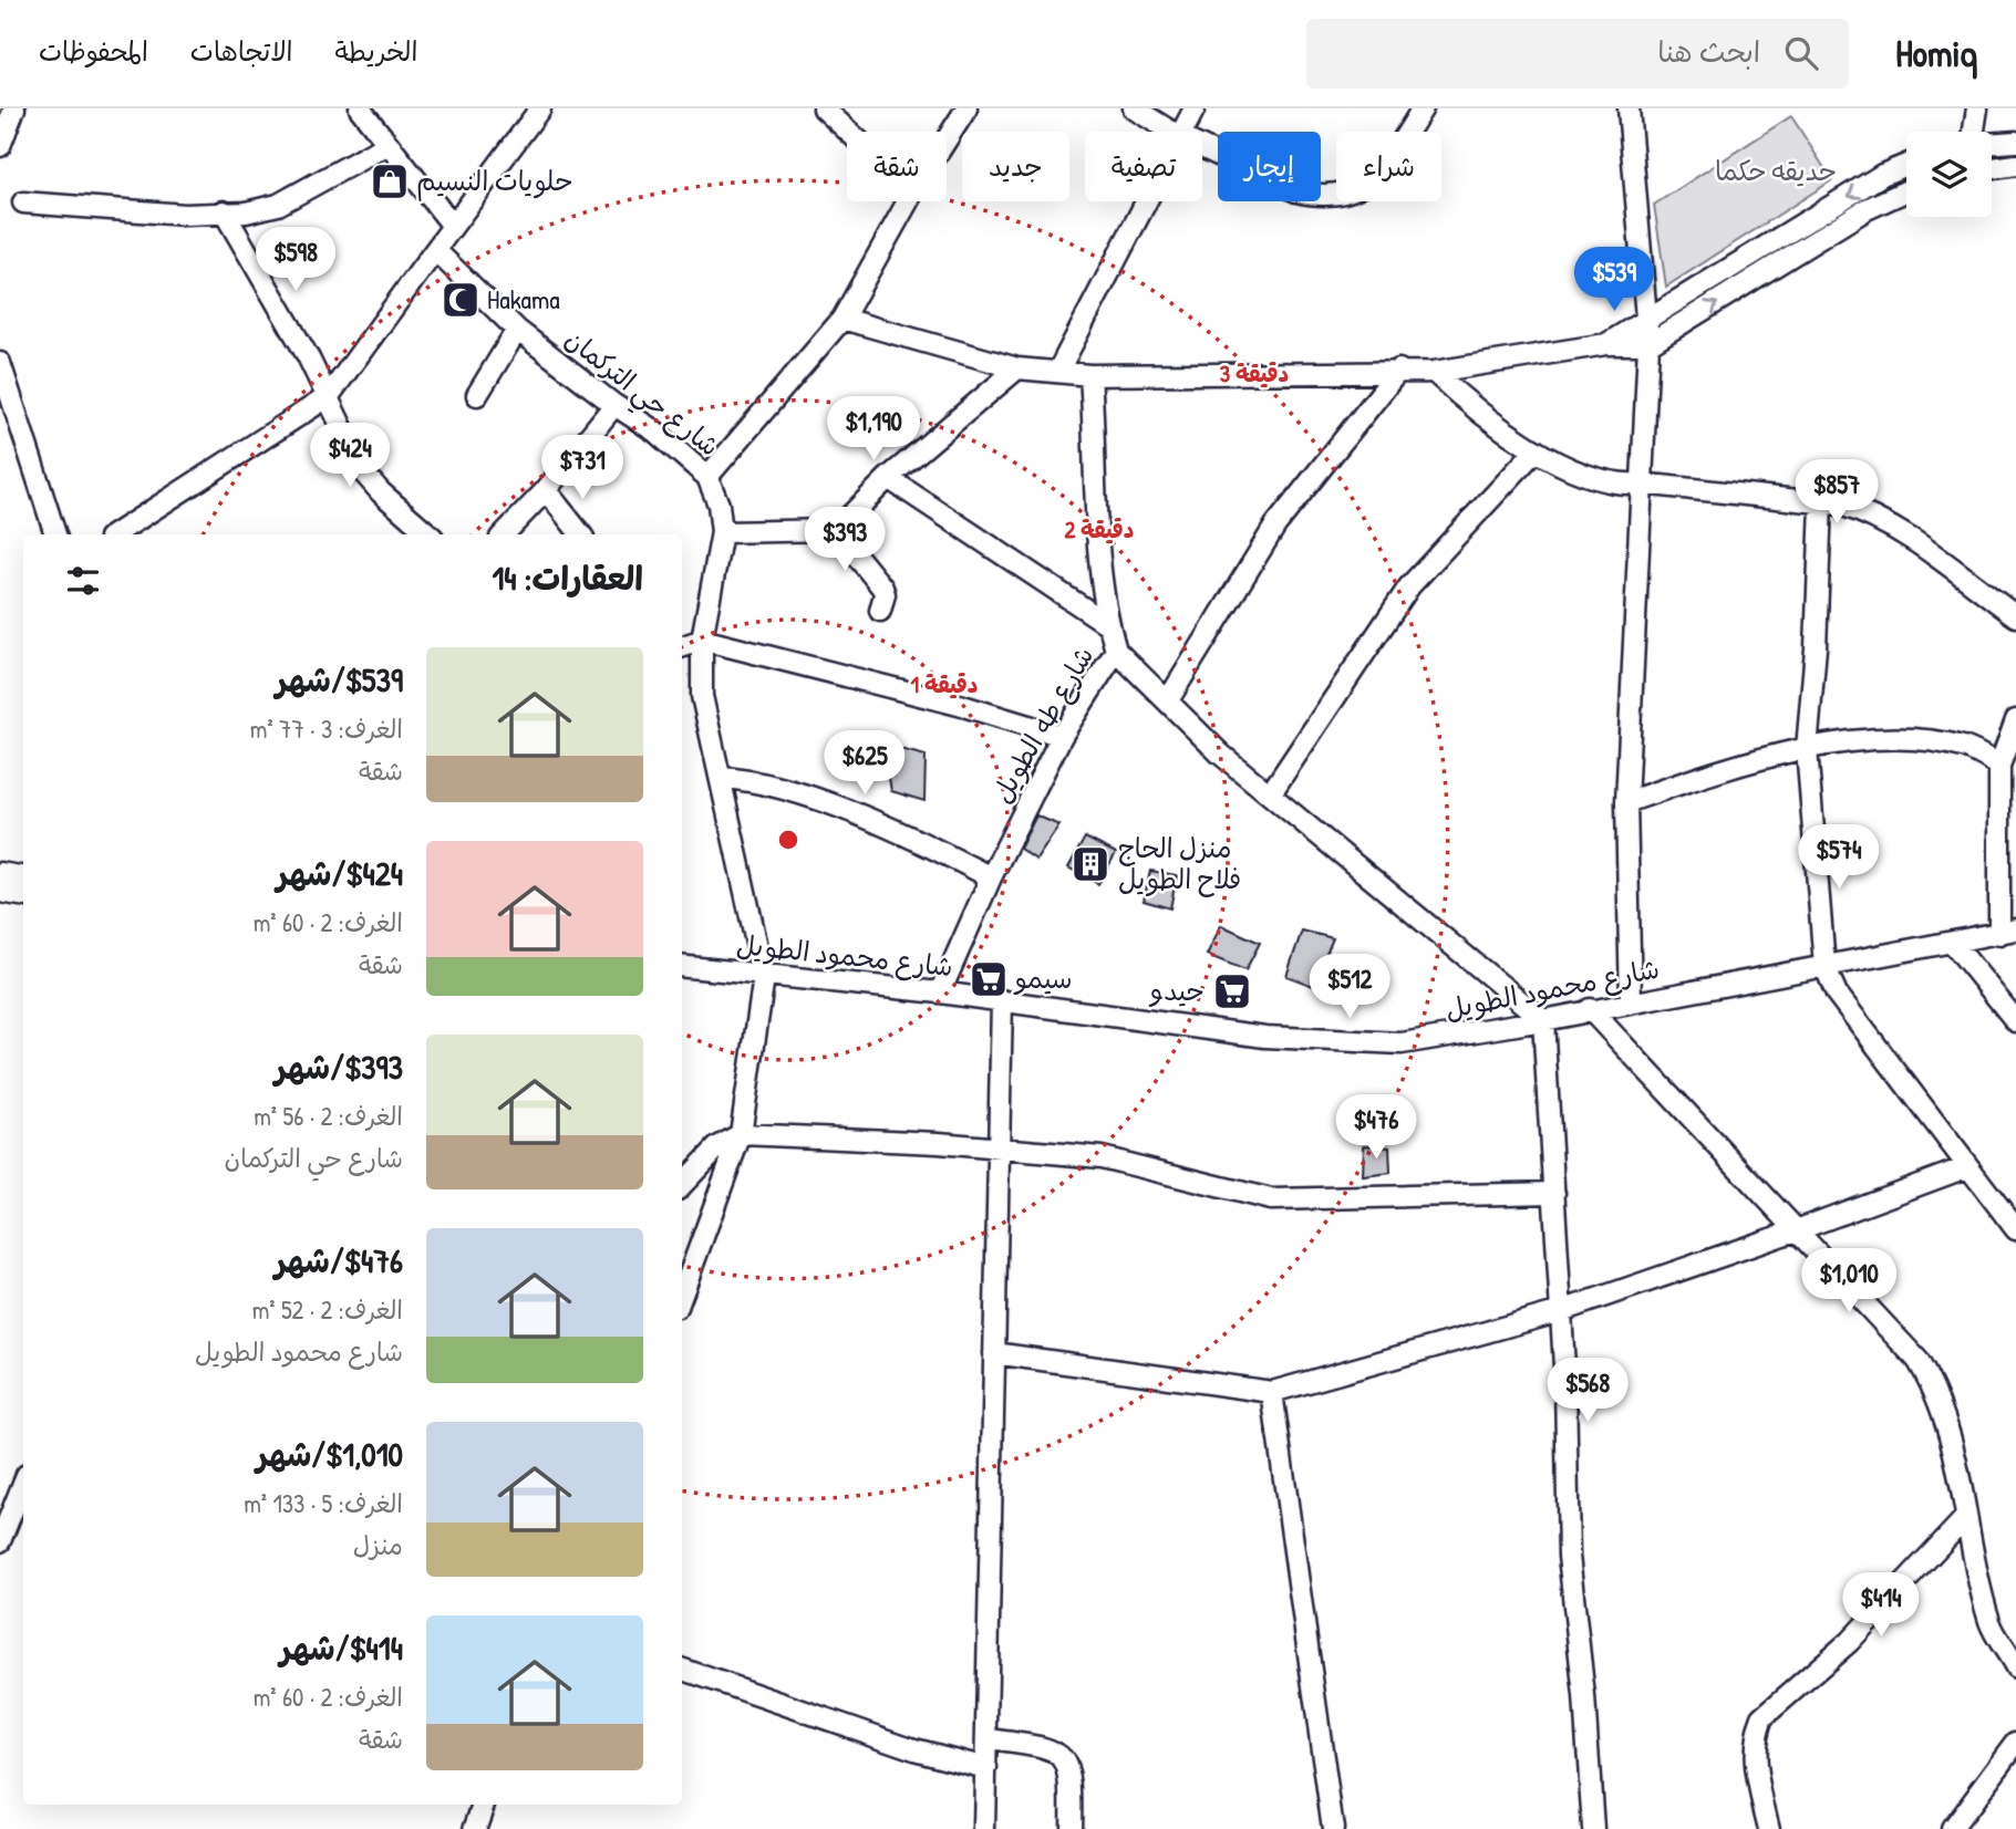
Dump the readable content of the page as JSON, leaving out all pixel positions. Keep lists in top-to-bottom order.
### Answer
{
  "streets": {
    "street": ["شارع حي التركمان", "شارع طه الطويل", "شارع محمود الطويل"]
  },
  "crossings": [
    ["شارع حي التركمان", "شارع محمود الطويل"],
    ["شارع طه الطويل", "شارع محمود الطويل"]
  ],
  "parks": ["حديقه حكما"],
  "places": {
    "shop": ["حلويات النسيم"],
    "mosque": ["Hakama"],
    "building": ["منزل الحاج فلاح الطويل"],
    "supermarket": ["سيمو", "حيدو"]
  },
  "page": {
    "header": "Homiq",
    "search": "ابحث هنا",
    "nav": ["الخريطة", "الاتجاهات", "المحفوظات"],
    "chip": [
      "شراء",
      "إيجار",
      "تصفية",
      "جديد",
      "شقة"
    ],
    "price": [
      "$598",
      "$539",
      "$1,190",
      "$424",
      "$731",
      "$857",
      "$393",
      "$625",
      "$574",
      "$512",
      "$476",
      "$1,010",
      "$568",
      "$414"
    ],
    "heading": "العقارات: 14",
    "list": [
      {
        "name": "$539/شهر",
        "note": "الغرف: 3 · 77 m² · شقة"
      },
      {
        "name": "$424/شهر",
        "note": "الغرف: 2 · 60 m² · شقة"
      },
      {
        "name": "$393/شهر",
        "note": "الغرف: 2 · 56 m² · شارع حي التركمان"
      },
      {
        "name": "$476/شهر",
        "note": "الغرف: 2 · 52 m² · شارع محمود الطويل"
      },
      {
        "name": "$1,010/شهر",
        "note": "الغرف: 5 · 133 m² · منزل"
      },
      {
        "name": "$414/شهر",
        "note": "الغرف: 2 · 60 m² · شقة"
      }
    ]
  },
  "rings": ["3 دقيقة", "2 دقيقة", "1 دقيقة"]
}
